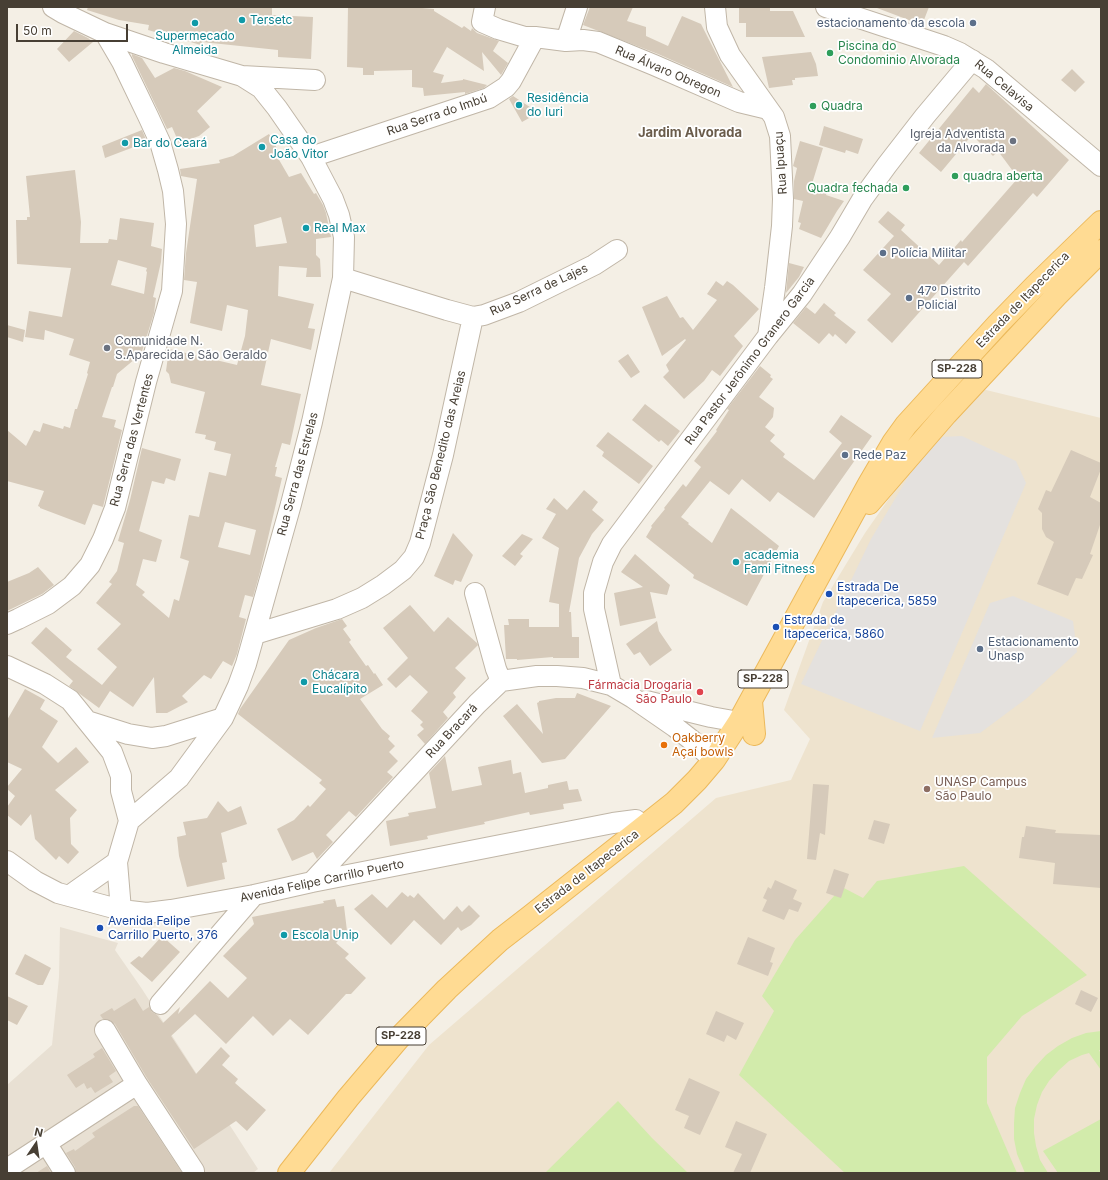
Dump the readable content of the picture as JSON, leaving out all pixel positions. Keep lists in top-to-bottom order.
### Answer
{
  "streets": {
    "main road": ["Estrada de Itapecerica", "SP-228"],
    "street": [
      "Rua Álvaro Obregon",
      "Rua Celavisa",
      "Rua Serra do Imbú",
      "Rua Ipuaçu",
      "Rua Serra de Lajes",
      "Rua Pastor Jerônimo Granero Garcia",
      "Rua Serra das Vertentes",
      "Praça São Benedito das Areias",
      "Rua Serra das Estrelas",
      "Rua Bracará",
      "Avenida Felipe Carrillo Puerto"
    ]
  },
  "crossings": [
    ["Rua Álvaro Obregon", "Rua Serra do Imbú"],
    ["Rua Álvaro Obregon", "Rua Ipuaçu"],
    ["Rua Celavisa", "Rua Pastor Jerônimo Granero Garcia"],
    ["Rua Serra do Imbú", "Rua Serra das Estrelas"],
    ["Rua Ipuaçu", "Rua Pastor Jerônimo Granero Garcia"],
    ["Rua Serra de Lajes", "Praça São Benedito das Areias"],
    ["Rua Serra de Lajes", "Rua Serra das Estrelas"],
    ["Estrada de Itapecerica", "Avenida Felipe Carrillo Puerto"],
    ["Praça São Benedito das Areias", "Rua Serra das Estrelas"],
    ["Rua Bracará", "Avenida Felipe Carrillo Puerto"]
  ],
  "districts": ["Jardim Alvorada"],
  "places": [
    "Tersetc",
    "Supermecado Almeida",
    "estacionamento da escola",
    "Piscina do Condominio Alvorada",
    "Residência do Iuri",
    "Quadra",
    "Igreja Adventista da Alvorada",
    "Bar do Ceará",
    "Casa do João Vitor",
    "quadra aberta",
    "Quadra fechada",
    "Real Max",
    "Polícia Militar",
    "47º Distrito Policial",
    "Comunidade N. S.Aparecida e São Geraldo",
    "Rede Paz",
    "academia Fami Fitness",
    "Estrada De Itapecerica, 5859",
    "Estrada de Itapecerica, 5860",
    "Estacionamento Unasp",
    "Chácara Eucalípito",
    "Fármacia Drogaria São Paulo",
    "Oakberry Açaí bowls",
    "UNASP Campus São Paulo",
    "Avenida Felipe Carrillo Puerto, 376",
    "Escola Unip"
  ],
  "scale_bar": "50 m",
  "north": "top"
}
